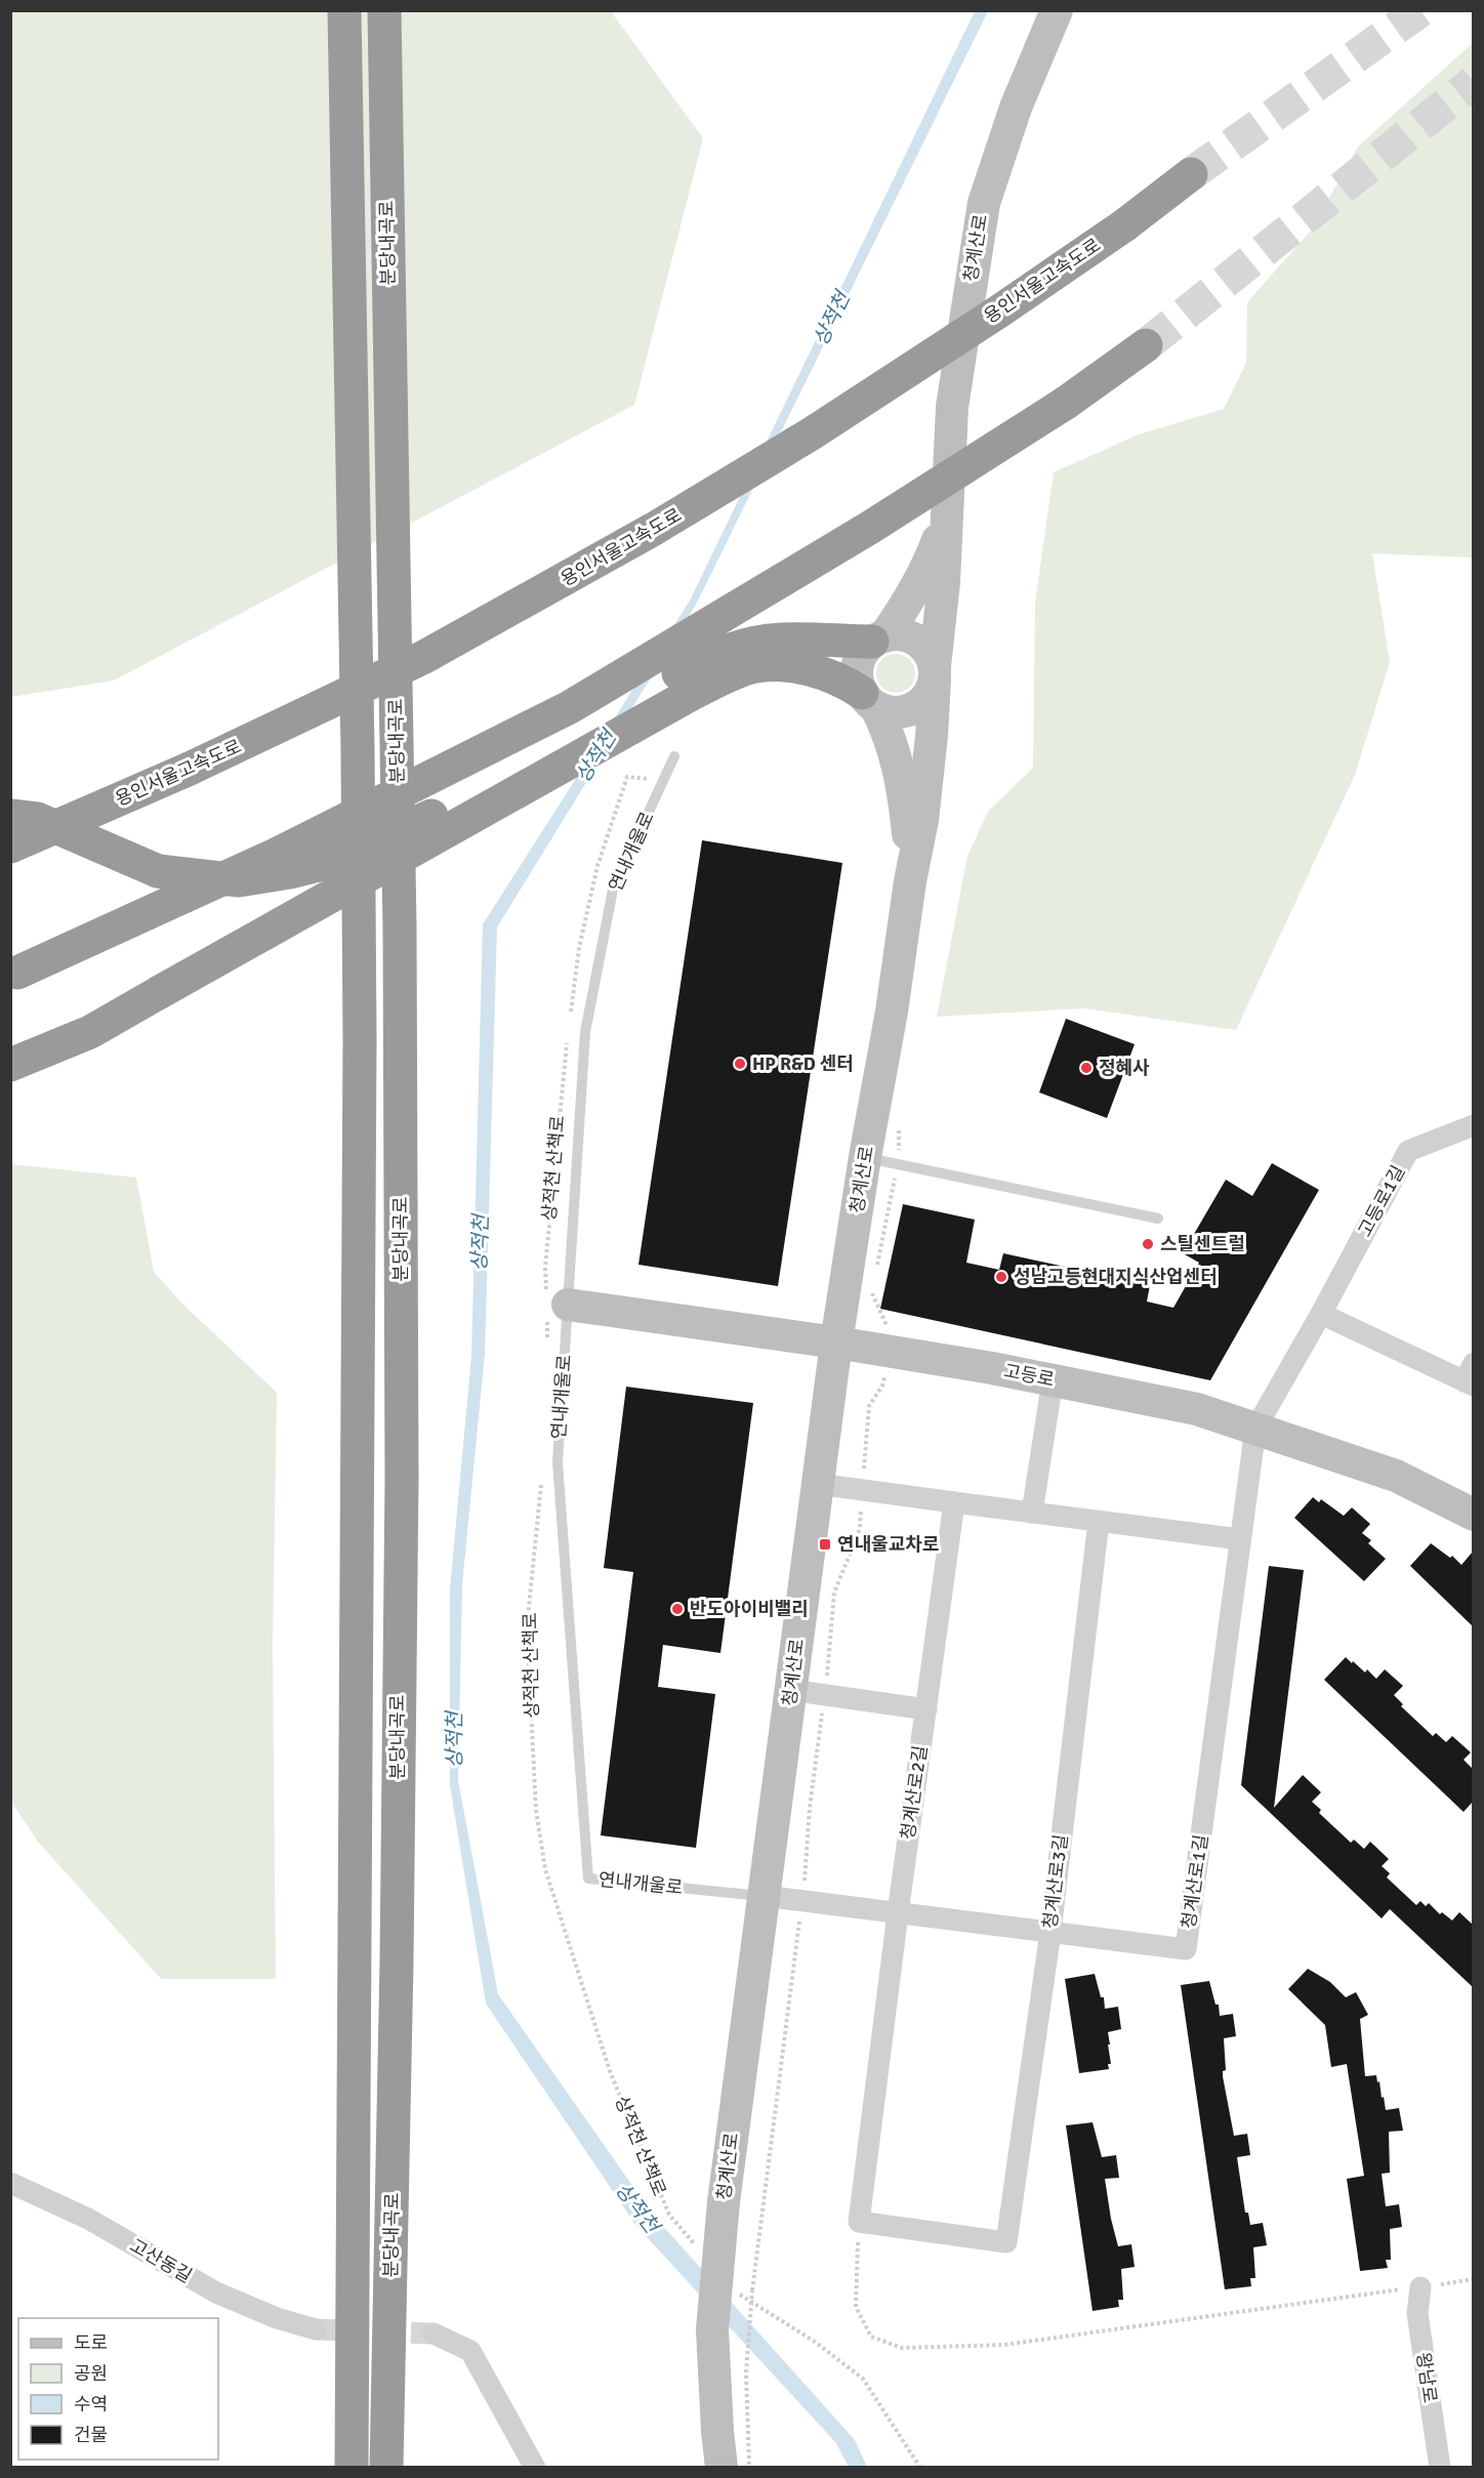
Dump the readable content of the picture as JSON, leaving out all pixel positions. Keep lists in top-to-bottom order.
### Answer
{
  "streets": {
    "highway": ["분당내곡로", "용인서울고속도로"],
    "main road": ["청계산로", "고등로"],
    "street": [
      "고등로1길",
      "청계산로2길",
      "청계산로3길",
      "청계산로1길",
      "고산동길",
      "왕남로"
    ],
    "lane": ["연내개울로"],
    "path": ["상적천 산책로"]
  },
  "crossings": [
    ["청계산로", "연내개울로"],
    ["청계산로", "고등로"],
    ["청계산로", "청계산로1길"],
    ["연내개울로", "상적천 산책로"],
    ["연내개울로", "고등로"],
    ["연내개울로", "청계산로1길"],
    ["상적천 산책로", "고등로"],
    ["고등로1길", "고등로"],
    ["고등로1길", "청계산로1길"],
    ["고등로", "청계산로1길"],
    ["청계산로2길", "청계산로3길"],
    ["청계산로2길", "청계산로1길"],
    ["청계산로3길", "청계산로1길"]
  ],
  "water": ["상적천"],
  "places": {
    "other": [
      "HP R&D 센터",
      "정혜사",
      "스틸센트럴",
      "성남고등현대지식산업센터",
      "반도아이비밸리"
    ],
    "transit": ["연내울교차로"]
  },
  "legend": [
    "도로",
    "공원",
    "수역",
    "건물"
  ]
}
